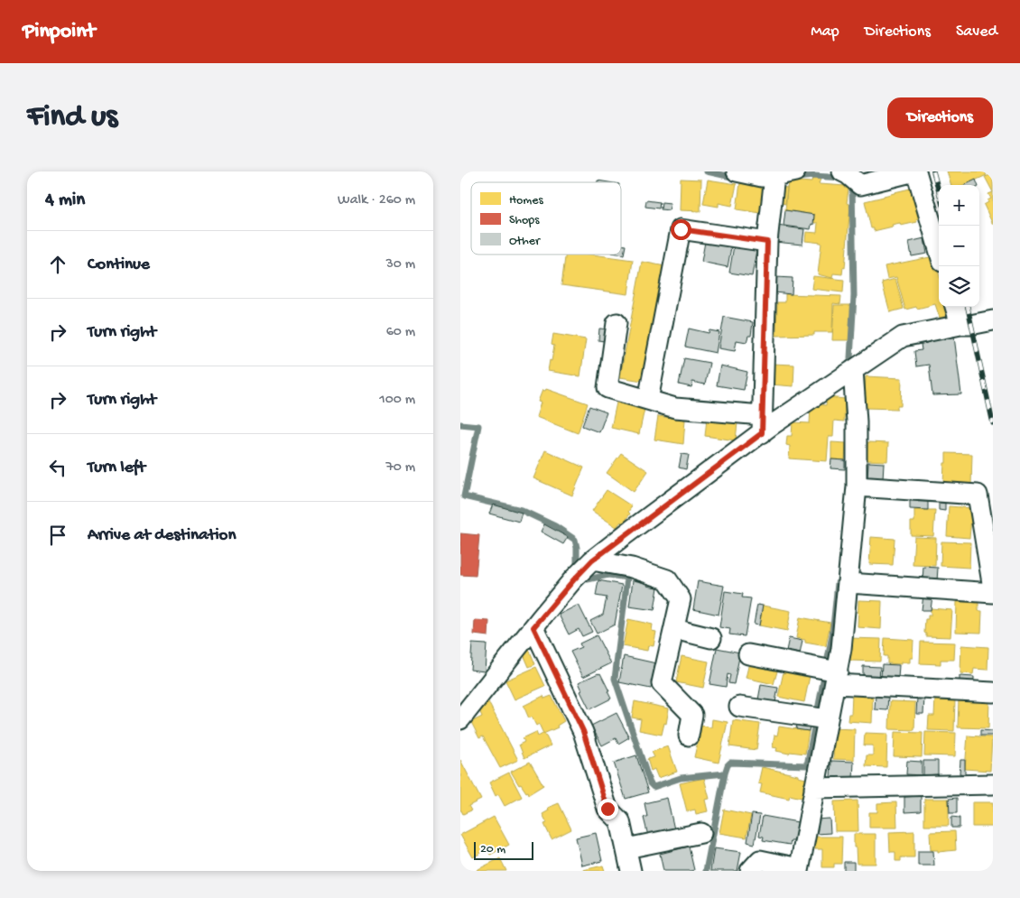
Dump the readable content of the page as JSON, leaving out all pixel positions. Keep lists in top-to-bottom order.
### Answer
{
  "legend": ["Homes", "Shops", "Other"],
  "scale_bar": "20 m",
  "page": {
    "header": "Pinpoint",
    "nav": ["Map", "Directions", "Saved"],
    "buttons": "Directions",
    "title": "Find us",
    "heading": ["4 min", "Walk · 260 m"],
    "map_buttons": ["+", "−"],
    "list": [
      ["Continue", "30 m"],
      ["Turn right", "60 m"],
      ["Turn right", "100 m"],
      ["Turn left", "70 m"],
      "Arrive at destination"
    ],
    "scale": "20 m"
  }
}
